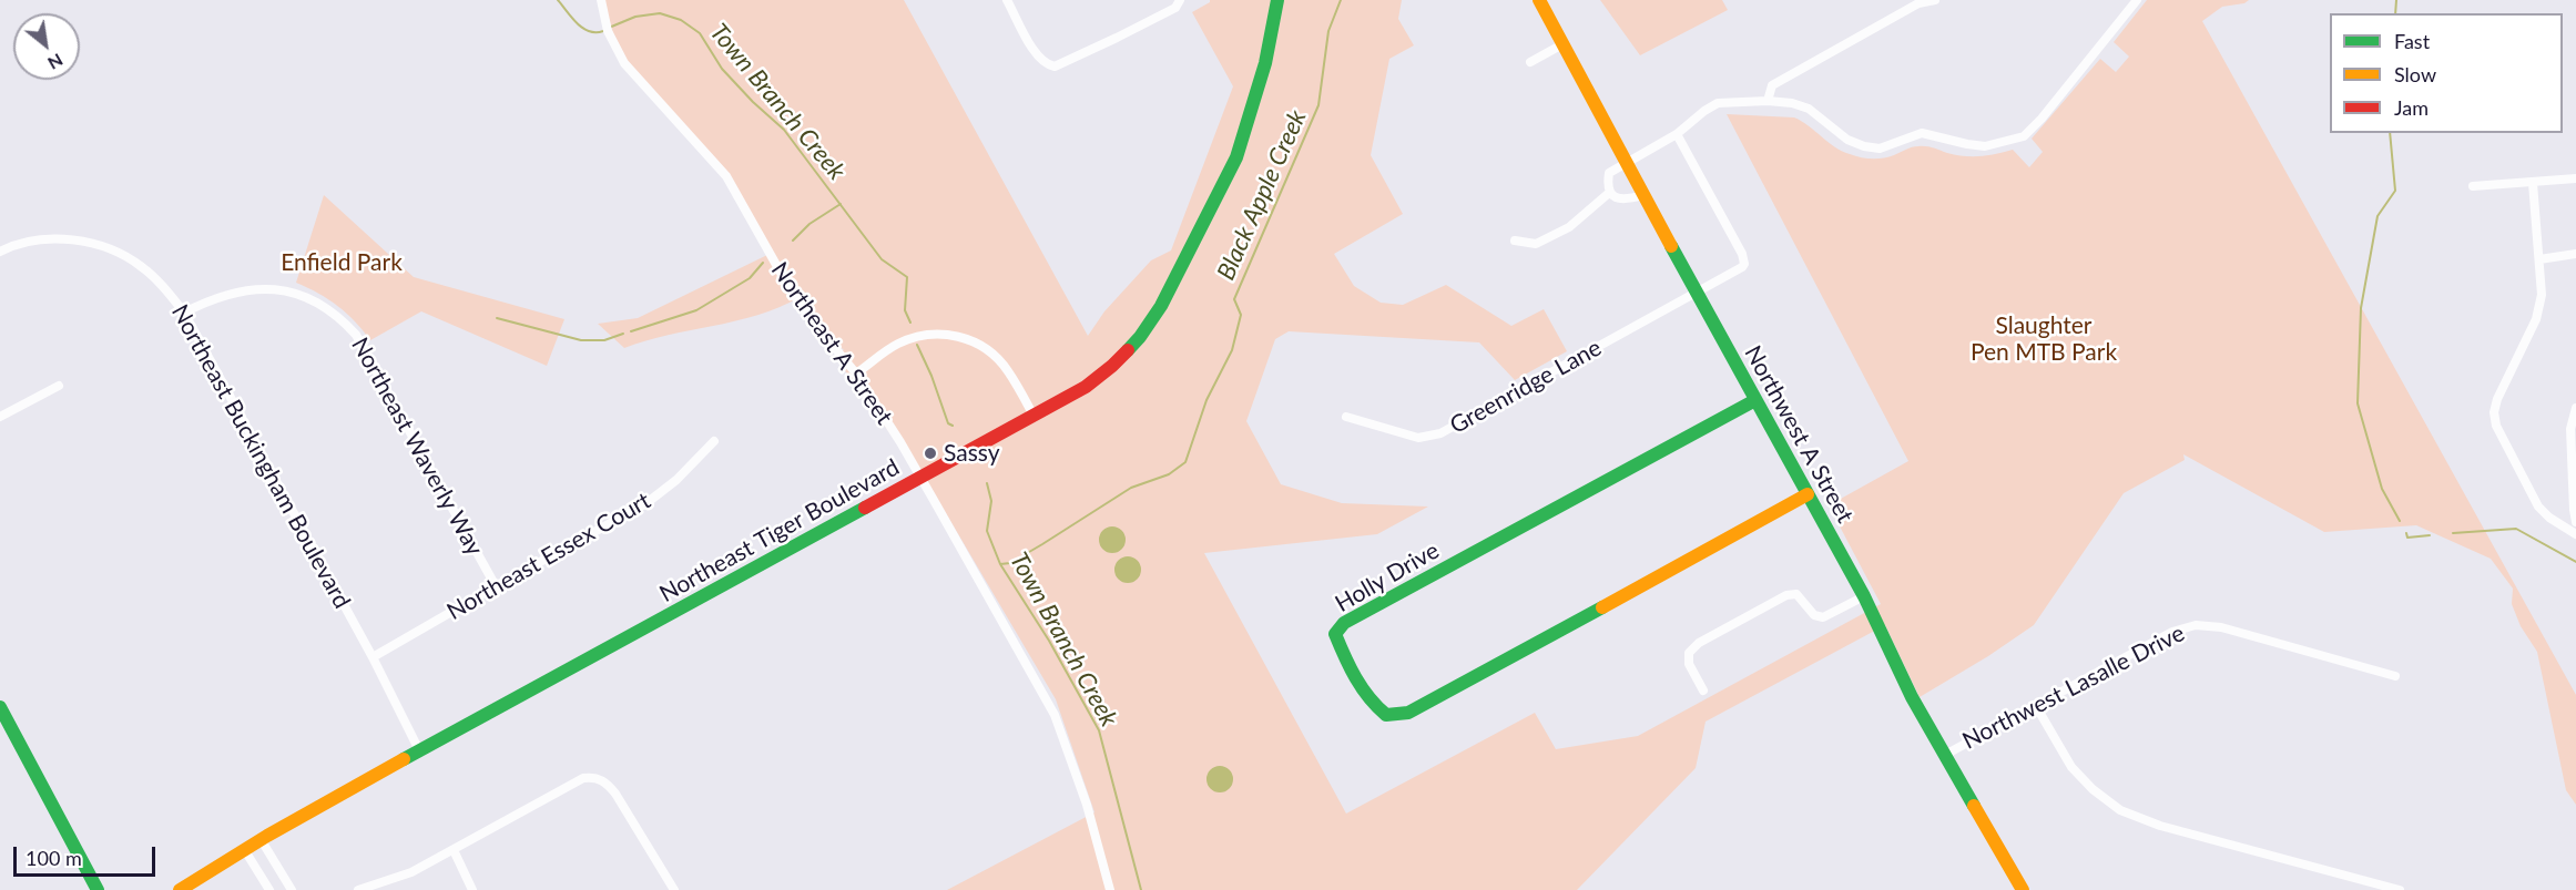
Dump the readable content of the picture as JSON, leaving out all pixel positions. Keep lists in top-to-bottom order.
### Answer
{
  "streets": {
    "street": [
      "Northeast A Street",
      "Greenridge Lane",
      "Northwest A Street",
      "Northeast Waverly Way",
      "Northeast Buckingham Boulevard",
      "Northeast Tiger Boulevard",
      "Northeast Essex Court",
      "Holly Drive",
      "Northwest Lasalle Drive"
    ]
  },
  "crossings": [
    ["Greenridge Lane", "Northwest A Street"],
    ["Northwest A Street", "Holly Drive"],
    ["Northwest A Street", "Northwest Lasalle Drive"],
    ["Northeast Waverly Way", "Northeast Buckingham Boulevard"],
    ["Northeast Waverly Way", "Northeast Essex Court"],
    ["Northeast Buckingham Boulevard", "Northeast Tiger Boulevard"],
    ["Northeast Buckingham Boulevard", "Northeast Essex Court"]
  ],
  "water": ["Town Branch Creek", "Black Apple Creek"],
  "parks": ["Enfield Park", "Slaughter Pen MTB Park"],
  "places": ["Sassy"],
  "legend": ["Fast", "Slow", "Jam"],
  "scale_bar": "100 m",
  "north": "bottom right"
}
